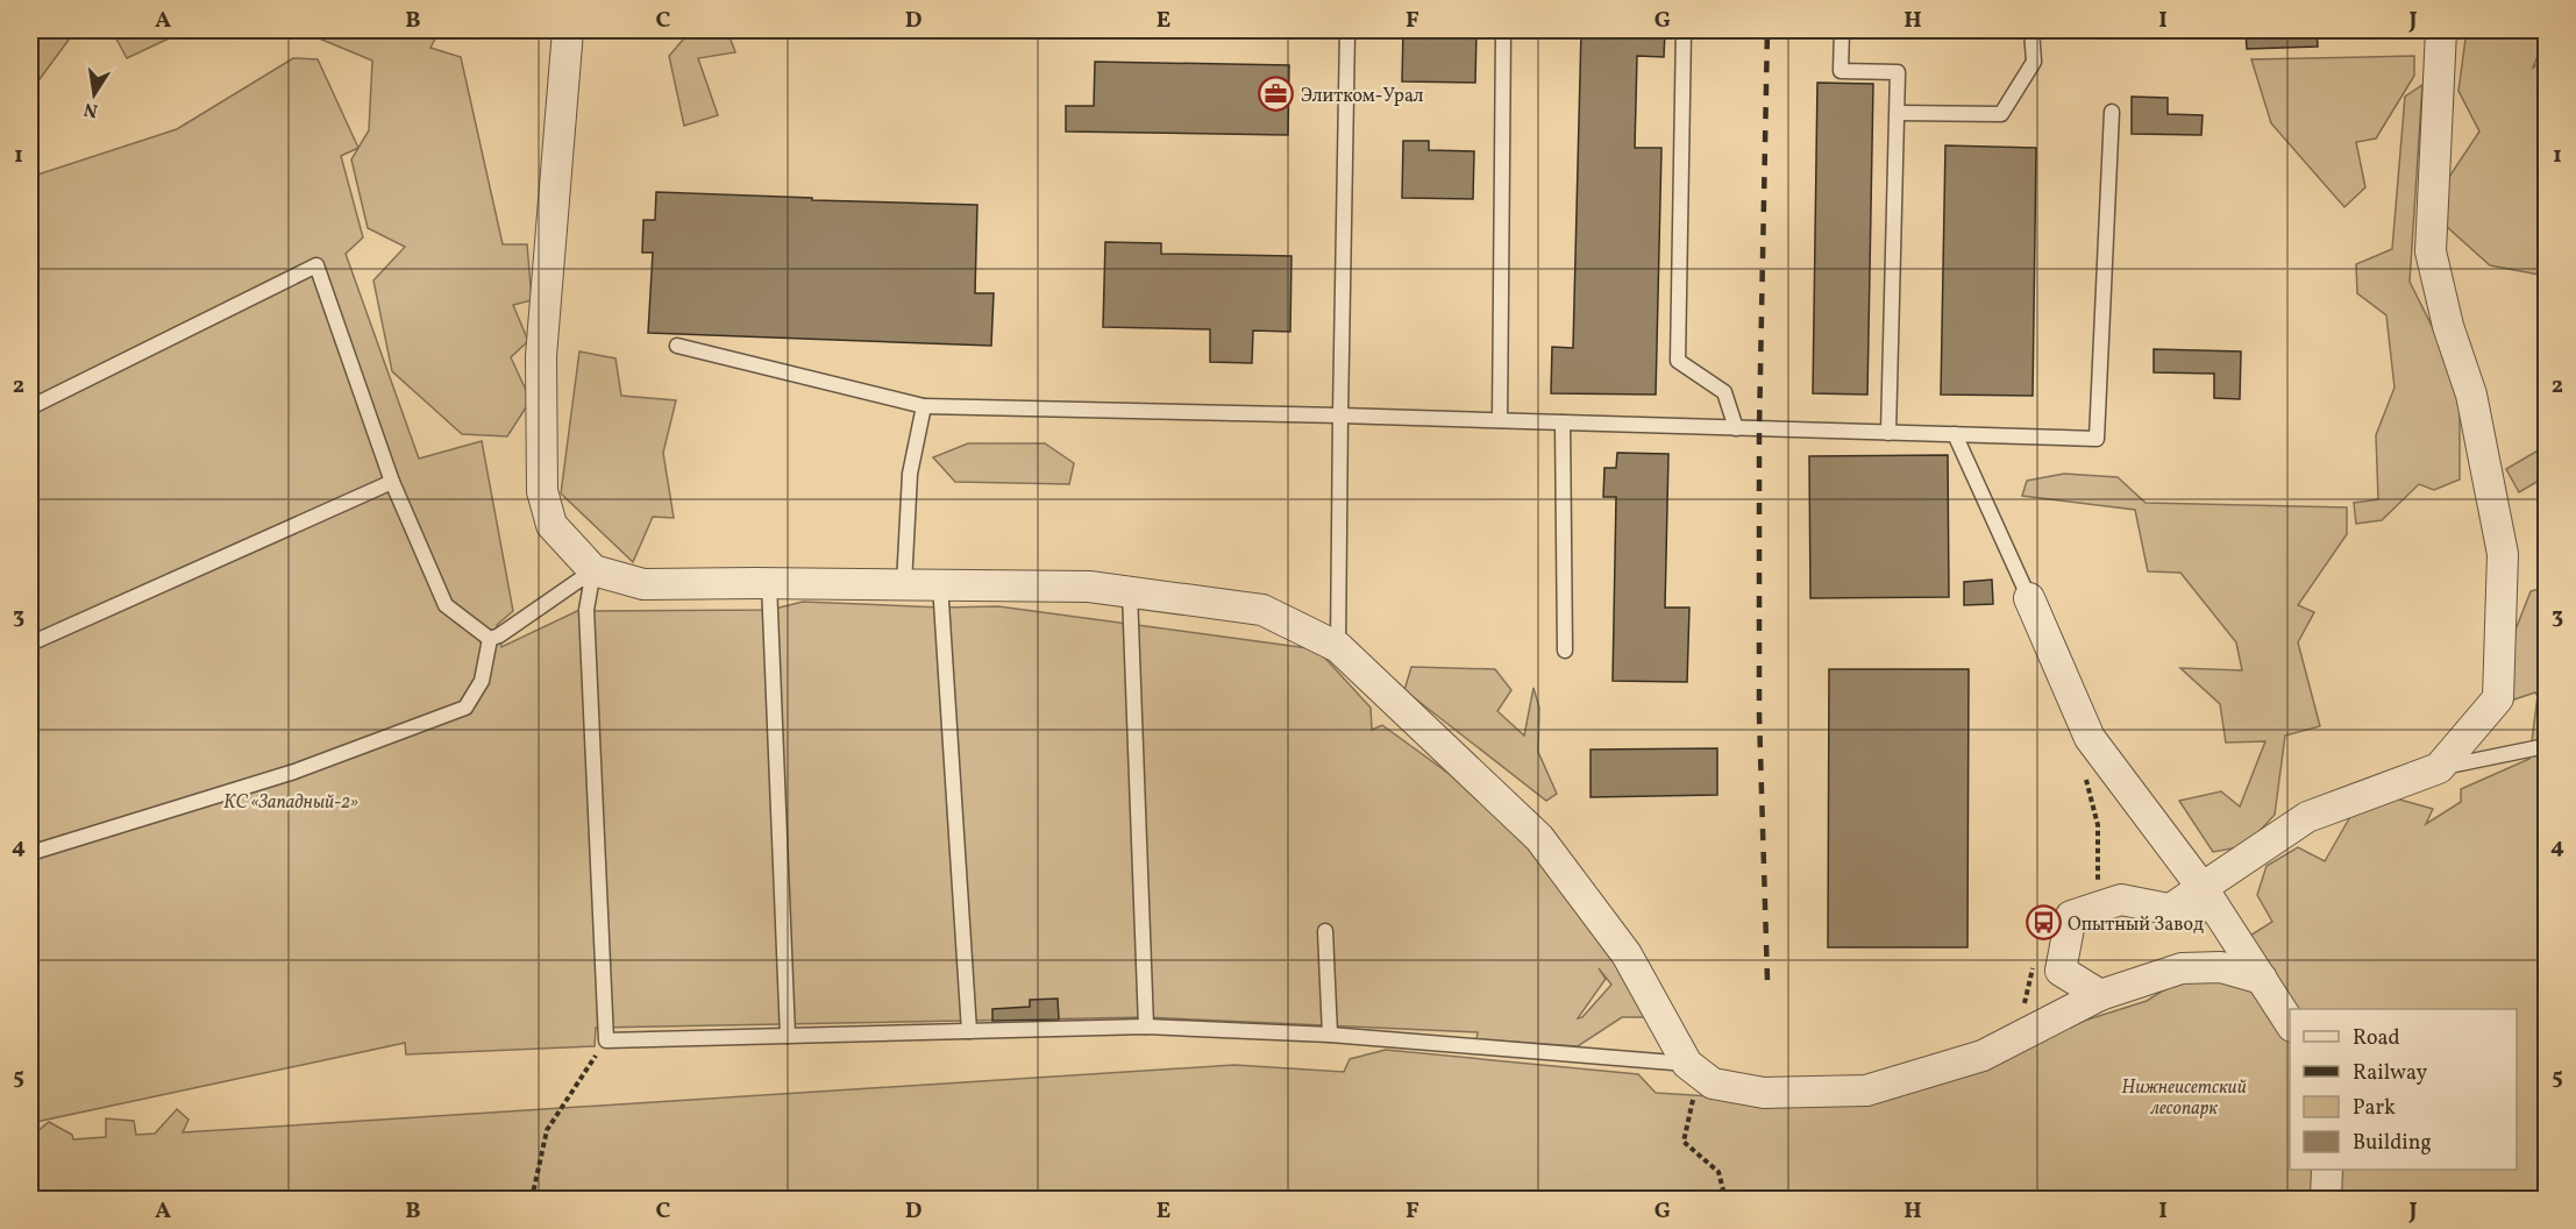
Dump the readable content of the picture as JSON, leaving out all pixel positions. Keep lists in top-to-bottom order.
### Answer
{
  "parks": ["КС «Западный-2»", "Нижнеисетский лесопарк"],
  "places": {
    "office": ["Элитком-Урал"],
    "bus stop": ["Опытный Завод"]
  },
  "legend": [
    "Road",
    "Railway",
    "Park",
    "Building"
  ],
  "north": "bottom",
  "grid": {
    "columns": [
      "A",
      "B",
      "C",
      "D",
      "E",
      "F",
      "G",
      "H",
      "I",
      "J"
    ],
    "rows": [
      "1",
      "2",
      "3",
      "4",
      "5"
    ]
  }
}
